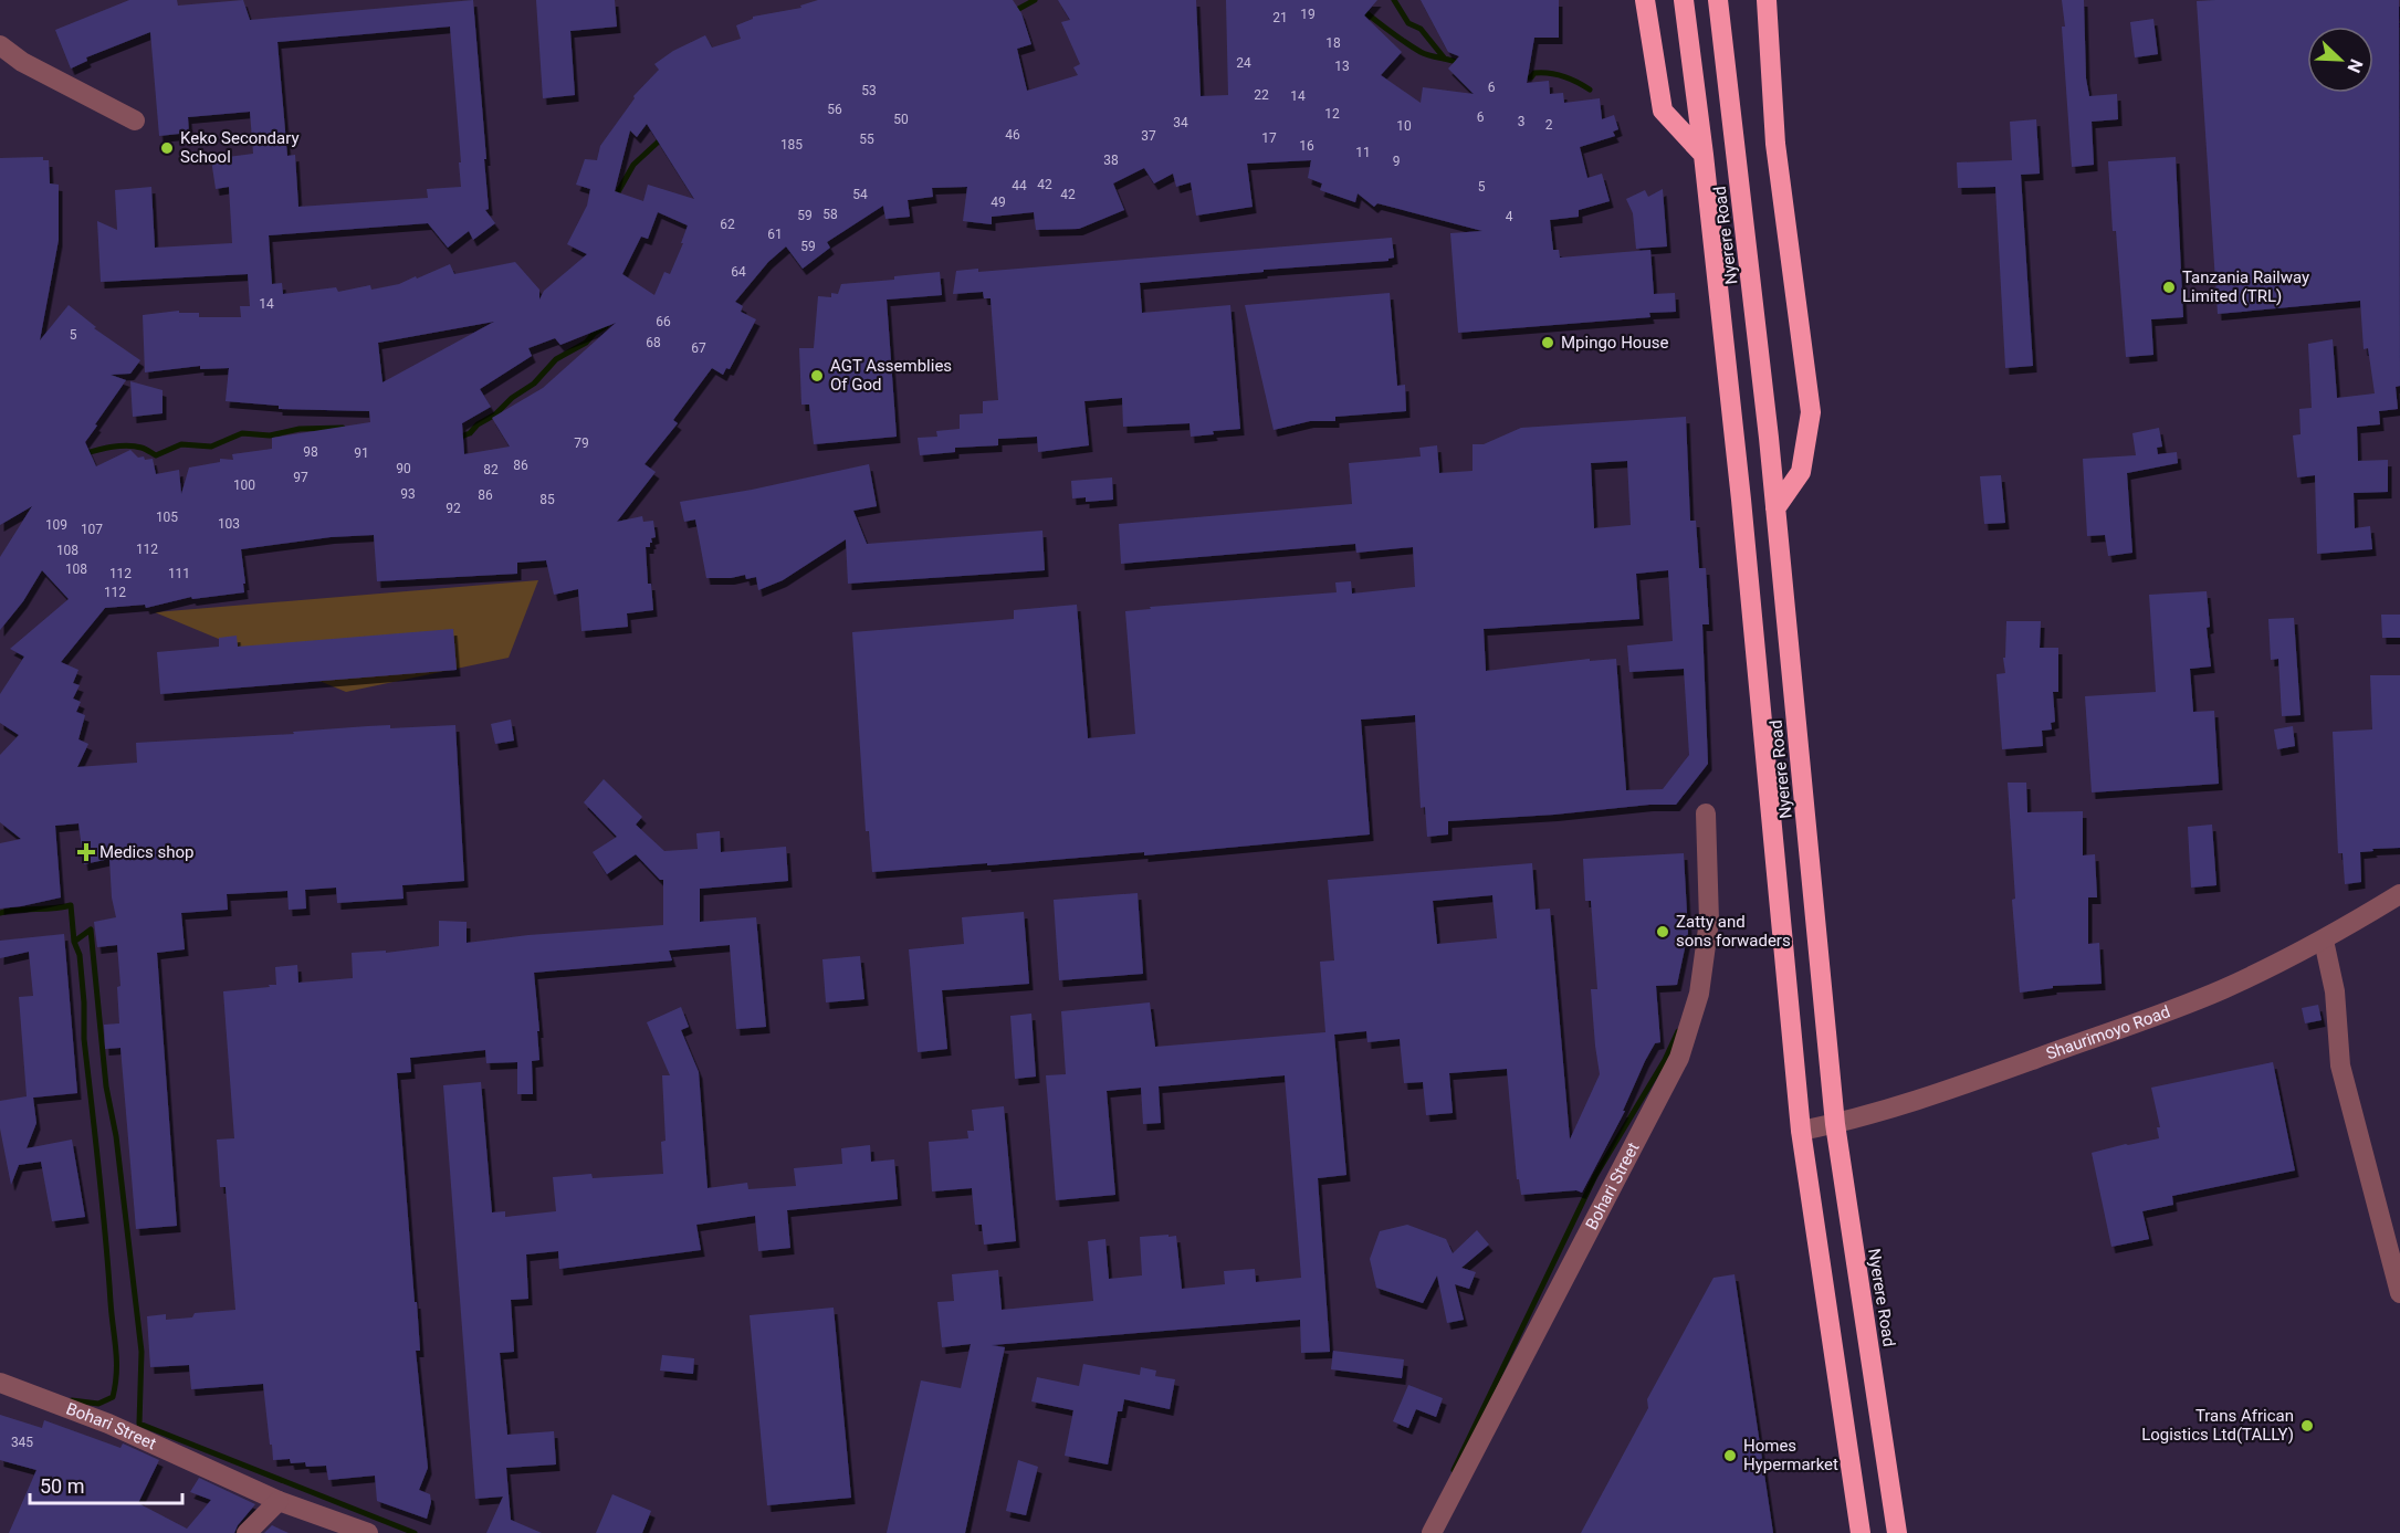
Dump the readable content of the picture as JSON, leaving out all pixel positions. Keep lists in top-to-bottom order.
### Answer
{
  "streets": {
    "highway": ["Nyerere Road"],
    "street": ["Shaurimoyo Road", "Bohari Street"]
  },
  "crossings": [
    ["Nyerere Road", "Shaurimoyo Road"]
  ],
  "places": {
    "other": [
      "Keko Secondary School",
      "Tanzania Railway Limited (TRL)",
      "Mpingo House",
      "AGT Assemblies Of God",
      "Zatty and sons forwaders",
      "Trans African Logistics Ltd(TALLY)",
      "Homes Hypermarket"
    ],
    "health": ["Medics shop"]
  },
  "house_numbers": [
    "19",
    "21",
    "18",
    "24",
    "13",
    "6",
    "53",
    "22",
    "14",
    "56",
    "12",
    "6",
    "50",
    "3",
    "34",
    "2",
    "10",
    "46",
    "37",
    "17",
    "55",
    "185",
    "16",
    "11",
    "38",
    "9",
    "42",
    "44",
    "5",
    "54",
    "42",
    "49",
    "58",
    "59",
    "4",
    "62",
    "61",
    "59",
    "64",
    "14",
    "66",
    "5",
    "68",
    "67",
    "79",
    "98",
    "91",
    "86",
    "90",
    "82",
    "97",
    "100",
    "93",
    "86",
    "85",
    "92",
    "105",
    "103",
    "109",
    "107",
    "112",
    "108",
    "108",
    "112",
    "111",
    "112",
    "345"
  ],
  "scale_bar": "50 m",
  "north": "bottom right"
}
